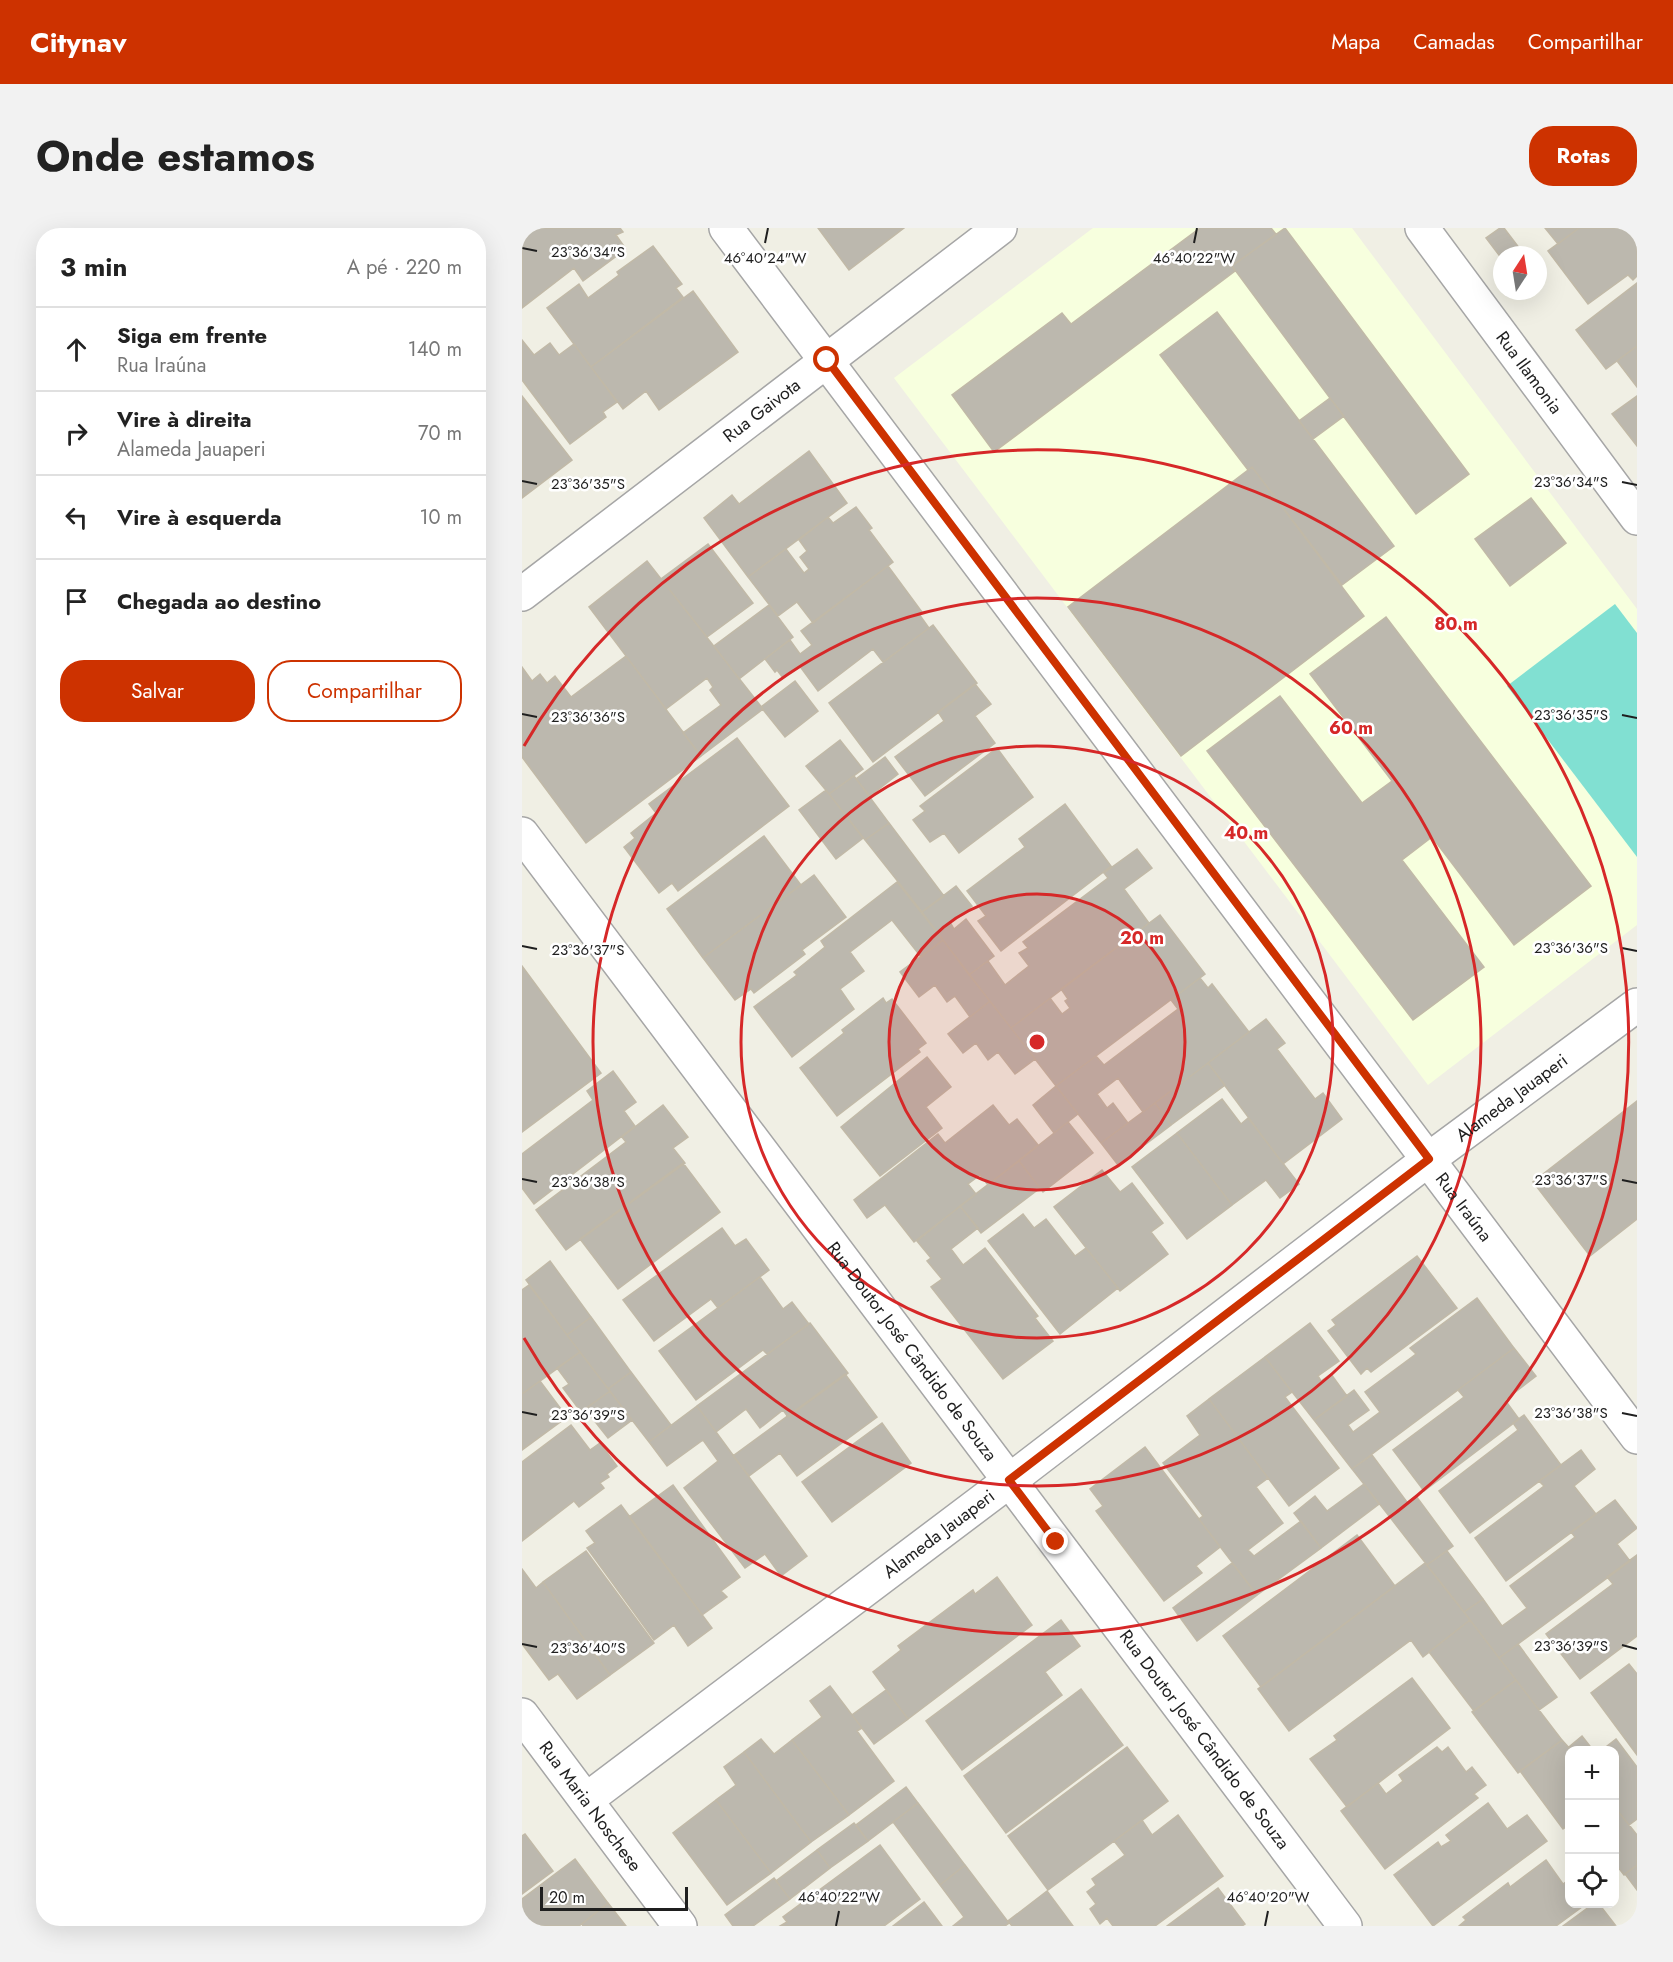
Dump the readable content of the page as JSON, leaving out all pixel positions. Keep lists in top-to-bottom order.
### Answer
{
  "streets": {
    "street": [
      "Rua Ilamonia",
      "Rua Gaivota",
      "Alameda Jauaperi",
      "Rua Iraúna",
      "Rua Doutor José Cândido de Souza",
      "Rua Maria Noschese"
    ]
  },
  "crossings": [
    ["Rua Gaivota", "Rua Iraúna"],
    ["Alameda Jauaperi", "Rua Iraúna"],
    ["Alameda Jauaperi", "Rua Doutor José Cândido de Souza"],
    ["Alameda Jauaperi", "Rua Maria Noschese"]
  ],
  "scale_bar": "20 m",
  "north": "top",
  "page": {
    "header": "Citynav",
    "nav": ["Mapa", "Camadas", "Compartilhar"],
    "title": "Onde estamos",
    "buttons": [
      "Rotas",
      ["Salvar", "Compartilhar"]
    ],
    "heading": ["3 min", "A pé · 220 m"],
    "list": [
      ["Siga em frente", "Rua Iraúna", "140 m"],
      ["Vire à direita", "Alameda Jauaperi", "70 m"],
      ["Vire à esquerda", "10 m"],
      "Chegada ao destino"
    ],
    "map_buttons": ["+", "−"],
    "scale": "20 m"
  },
  "coordinates": [
    "23°36'34\"S",
    "46°40'24\"W",
    "46°40'22\"W",
    "23°36'35\"S",
    "23°36'36\"S",
    "23°36'37\"S",
    "23°36'38\"S",
    "23°36'39\"S",
    "23°36'40\"S",
    "46°40'20\"W"
  ],
  "rings": [
    "80 m",
    "60 m",
    "40 m",
    "20 m"
  ]
}
